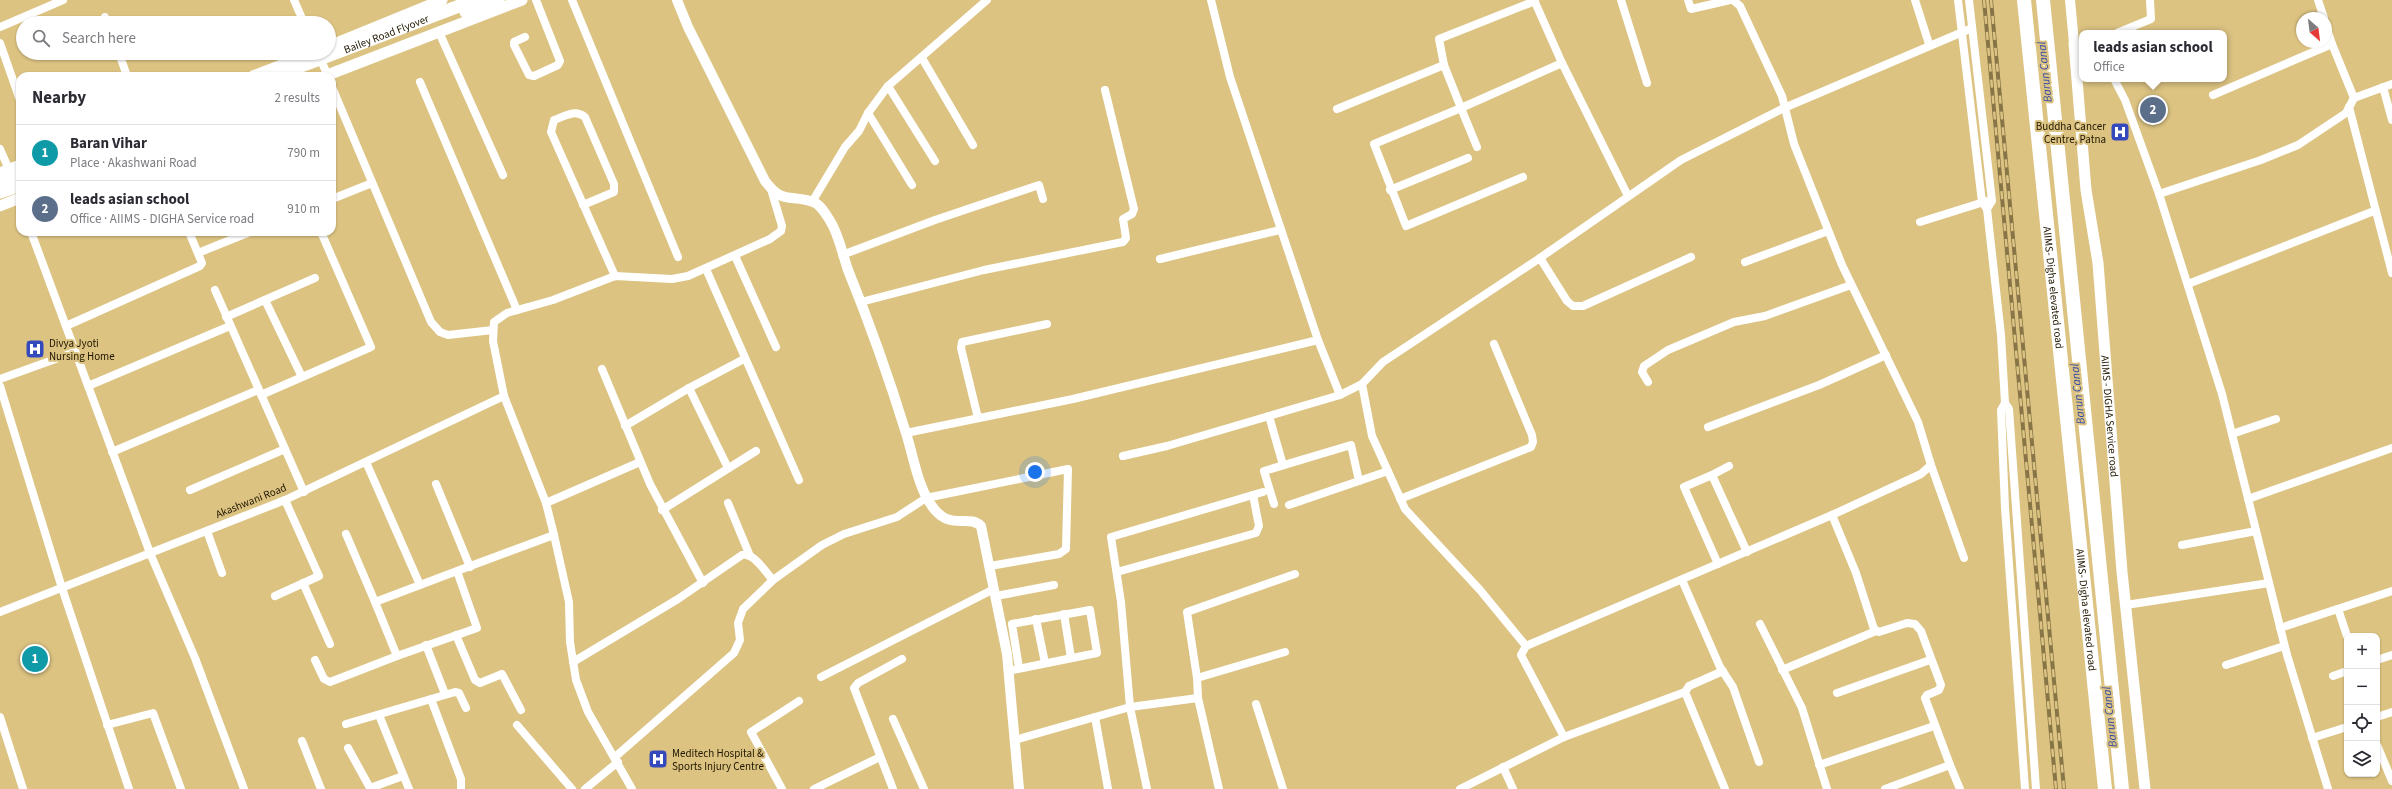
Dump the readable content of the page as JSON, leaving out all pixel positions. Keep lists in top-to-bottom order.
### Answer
{
  "streets": {
    "highway": ["Bailey Road Flyover", "AIIMS- Digha elevated road"],
    "main road": ["AIIMS - DIGHA Service road"],
    "street": ["Akashwani Road"]
  },
  "water": ["Barun Canal"],
  "places": {
    "hospital": ["Buddha Cancer Centre, Patna", "Divya Jyoti Nursing Home", "Meditech Hospital & Sports Injury Centre"]
  },
  "north": "bottom right",
  "page": {
    "search": "Search here",
    "popup": ["leads asian school", "Office"],
    "heading": ["Nearby", "2 results"],
    "pins": ["2", "1"],
    "list": [
      {
        "mark": "1",
        "name": "Baran Vihar",
        "note": "Place · Akashwani Road",
        "value": "790 m"
      },
      {
        "mark": "2",
        "name": "leads asian school",
        "note": "Office · AIIMS - DIGHA Service road",
        "value": "910 m"
      }
    ],
    "map_buttons": ["+", "−"]
  }
}
